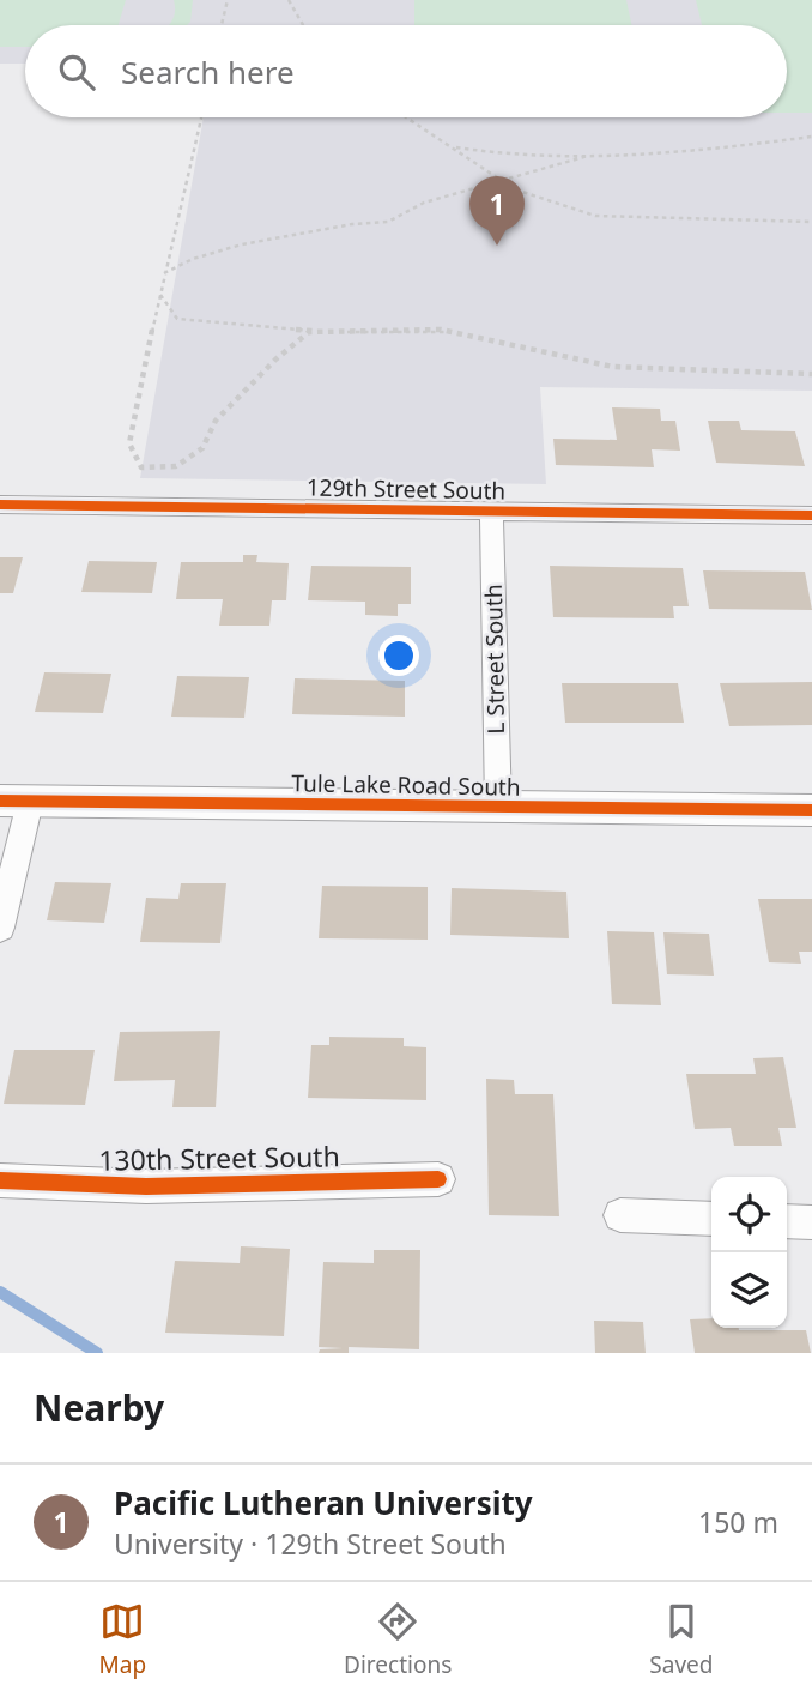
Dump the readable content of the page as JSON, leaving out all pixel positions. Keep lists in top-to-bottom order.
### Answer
{
  "streets": {
    "street": [
      "129th Street South",
      "L Street South",
      "Tule Lake Road South",
      "130th Street South"
    ]
  },
  "crossings": [
    ["129th Street South", "L Street South"],
    ["L Street South", "Tule Lake Road South"]
  ],
  "page": {
    "search": "Search here",
    "pins": "1",
    "heading": "Nearby",
    "list": [
      {
        "mark": "1",
        "name": "Pacific Lutheran University",
        "note": "University · 129th Street South",
        "value": "150 m"
      }
    ],
    "nav": ["Map", "Directions", "Saved"]
  }
}
